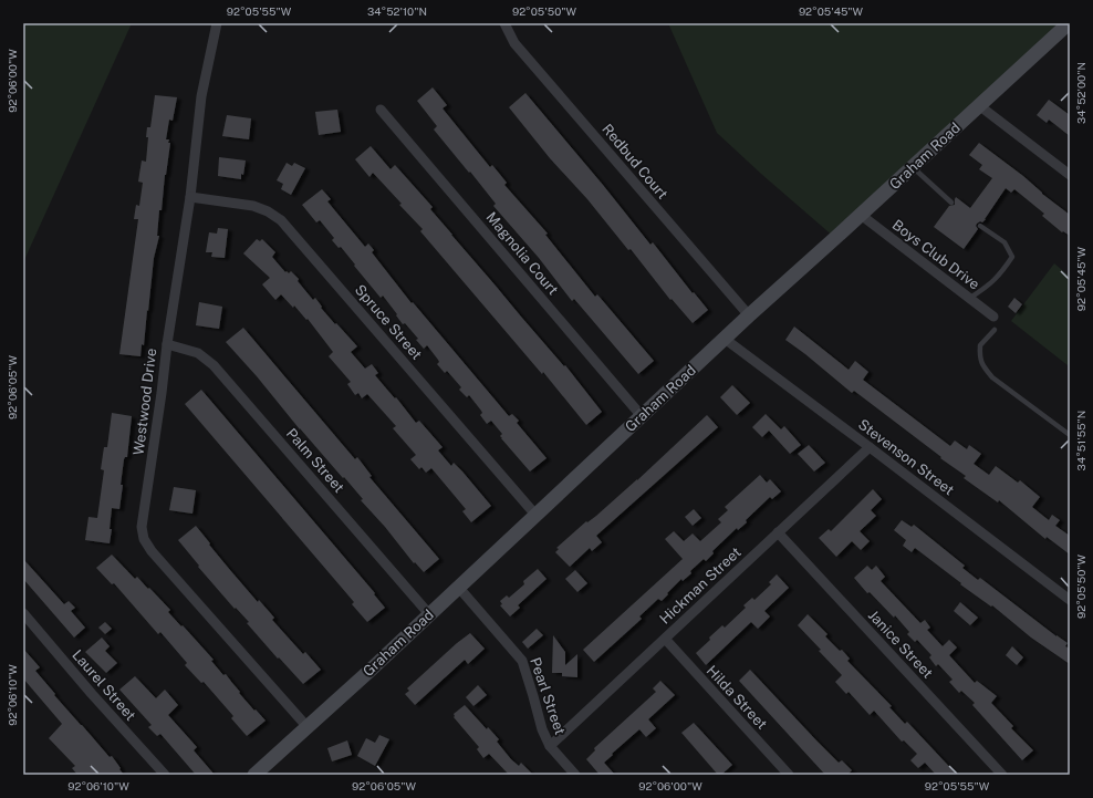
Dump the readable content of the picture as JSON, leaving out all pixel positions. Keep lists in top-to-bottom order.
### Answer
{
  "streets": {
    "main road": ["Graham Road"],
    "street": [
      "Redbud Court",
      "Magnolia Court",
      "Boys Club Drive",
      "Spruce Street",
      "Westwood Drive",
      "Stevenson Street",
      "Palm Street",
      "Hickman Street",
      "Janice Street",
      "Laurel Street",
      "Pearl Street",
      "Hilda Street"
    ]
  },
  "crossings": [
    ["Graham Road", "Redbud Court"],
    ["Graham Road", "Magnolia Court"],
    ["Graham Road", "Boys Club Drive"],
    ["Graham Road", "Spruce Street"],
    ["Graham Road", "Westwood Drive"],
    ["Graham Road", "Stevenson Street"],
    ["Graham Road", "Palm Street"],
    ["Graham Road", "Pearl Street"],
    ["Spruce Street", "Westwood Drive"],
    ["Westwood Drive", "Palm Street"],
    ["Stevenson Street", "Hickman Street"],
    ["Hickman Street", "Janice Street"],
    ["Hickman Street", "Pearl Street"],
    ["Hickman Street", "Hilda Street"]
  ],
  "coordinates": [
    "92°05'55\"W",
    "34°52'10\"N",
    "92°05'50\"W",
    "92°05'45\"W",
    "92°06'00\"W",
    "34°52'00\"N",
    "92°06'05\"W",
    "34°51'55\"N",
    "92°06'10\"W"
  ]
}
